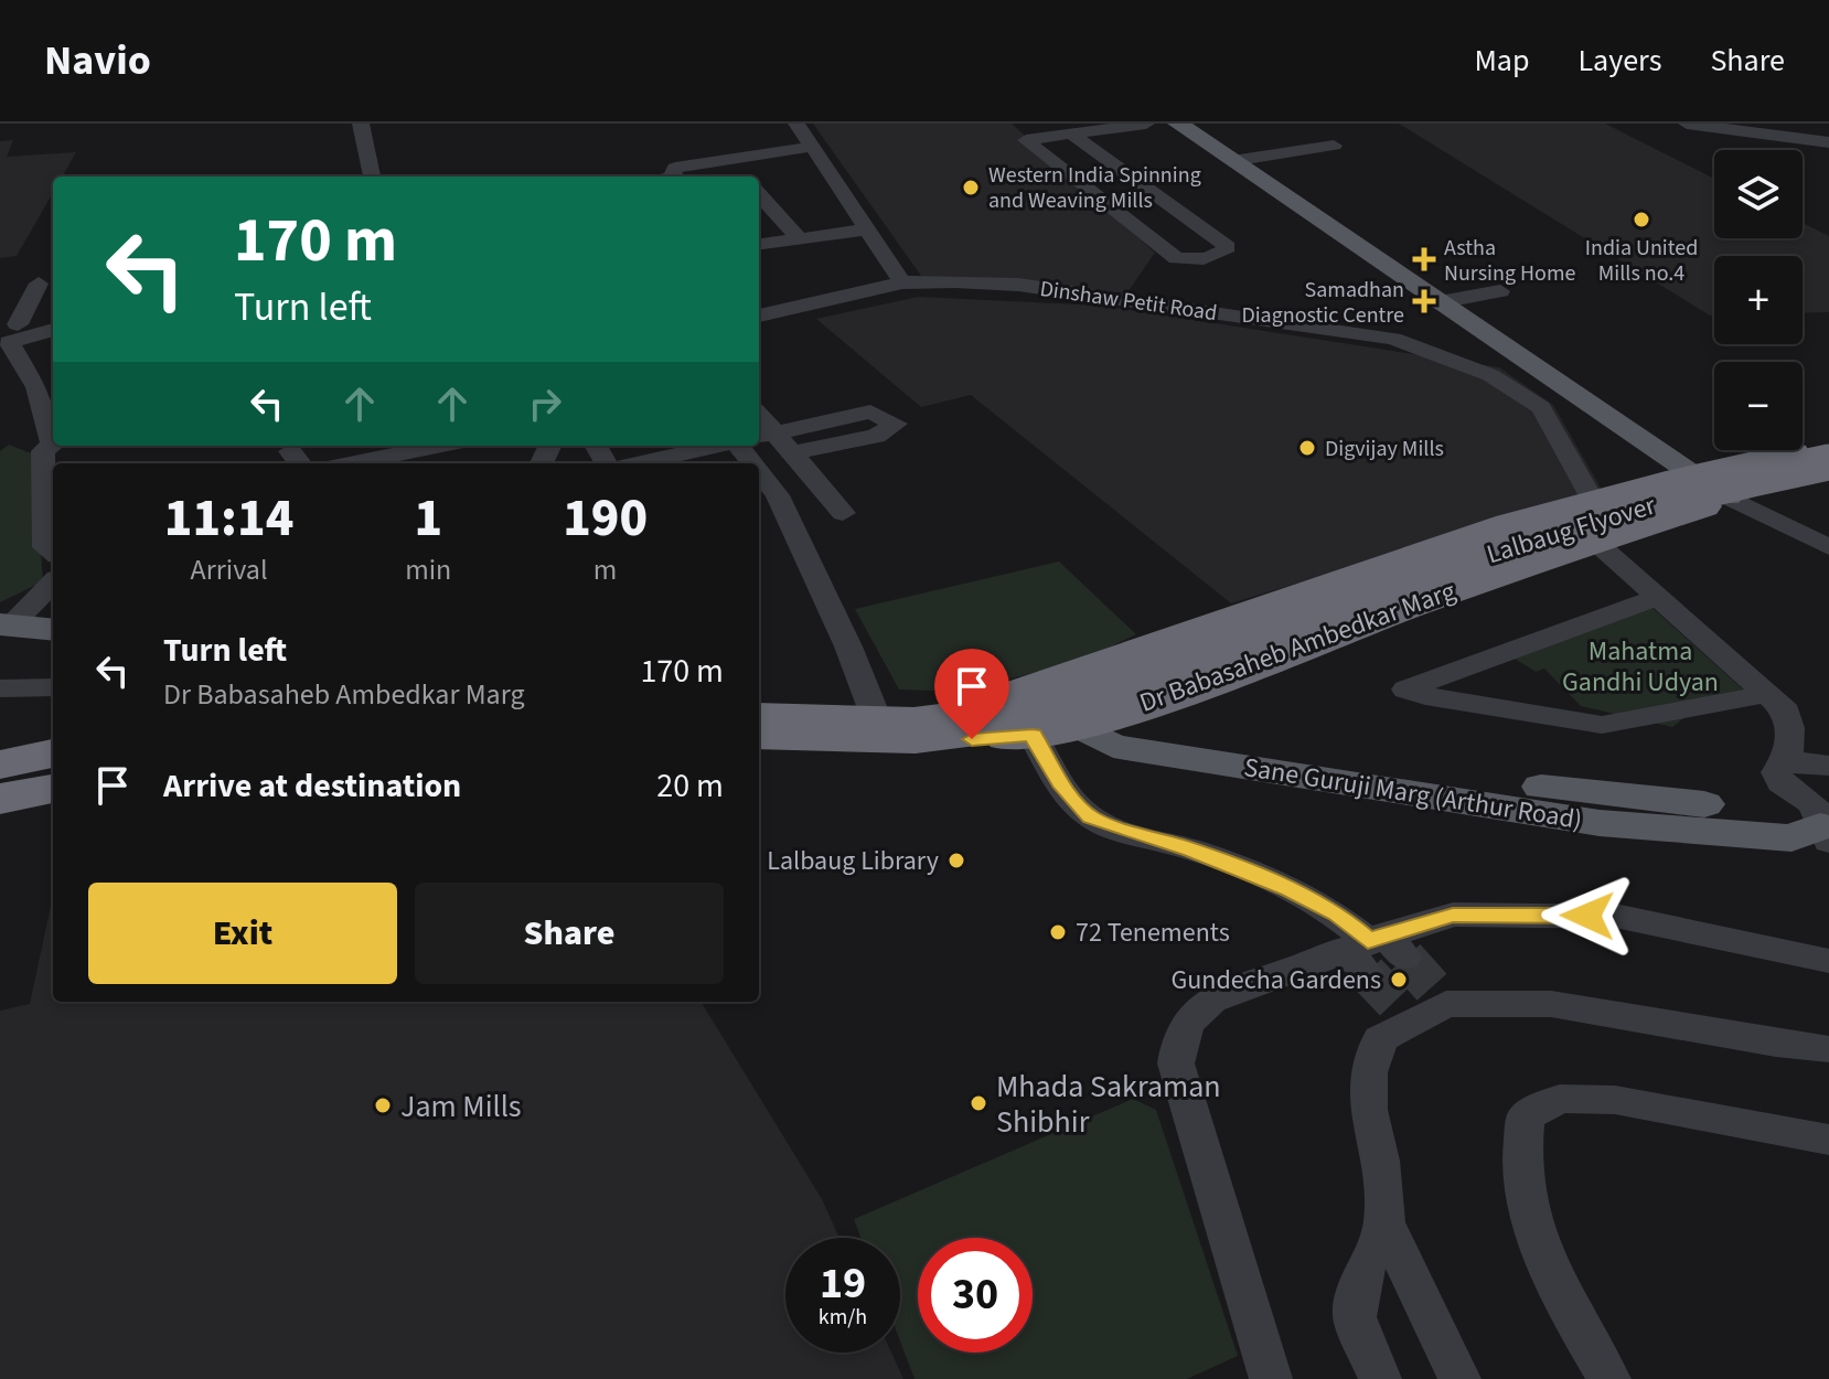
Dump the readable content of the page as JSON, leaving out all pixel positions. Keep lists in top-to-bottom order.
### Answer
{
  "streets": {
    "highway": ["Lalbaug Flyover", "Dr Babasaheb Ambedkar Marg"],
    "main road": ["Sane Guruji Marg (Arthur Road)"],
    "street": ["Dinshaw Petit Road"]
  },
  "crossings": [
    ["Dinshaw Petit Road", "Dr Babasaheb Ambedkar Marg"],
    ["Dinshaw Petit Road", "Sane Guruji Marg (Arthur Road)"],
    ["Dr Babasaheb Ambedkar Marg", "Sane Guruji Marg (Arthur Road)"]
  ],
  "parks": ["Mahatma Gandhi Udyan"],
  "places": {
    "other": [
      "Western India Spinning and Weaving Mills",
      "India United Mills no.4",
      "Digvijay Mills",
      "Lalbaug Library",
      "72 Tenements",
      "Gundecha Gardens",
      "Mhada Sakraman Shibhir",
      "Jam Mills"
    ],
    "health": ["Astha Nursing Home", "Samadhan Diagnostic Centre"]
  },
  "page": {
    "header": "Navio",
    "nav": ["Map", "Layers", "Share"],
    "map_buttons": ["+", "−"],
    "turn": ["170 m", "Turn left"],
    "eta": [
      "11:14",
      "Arrival",
      "1",
      "min",
      "190",
      "m"
    ],
    "list": [
      {
        "name": "Turn left",
        "note": "Dr Babasaheb Ambedkar Marg",
        "value": "170 m"
      },
      {
        "name": "Arrive at destination",
        "value": "20 m"
      }
    ],
    "buttons": ["Exit", "Share"],
    "speed": "19 km/h",
    "limit": "30"
  }
}
